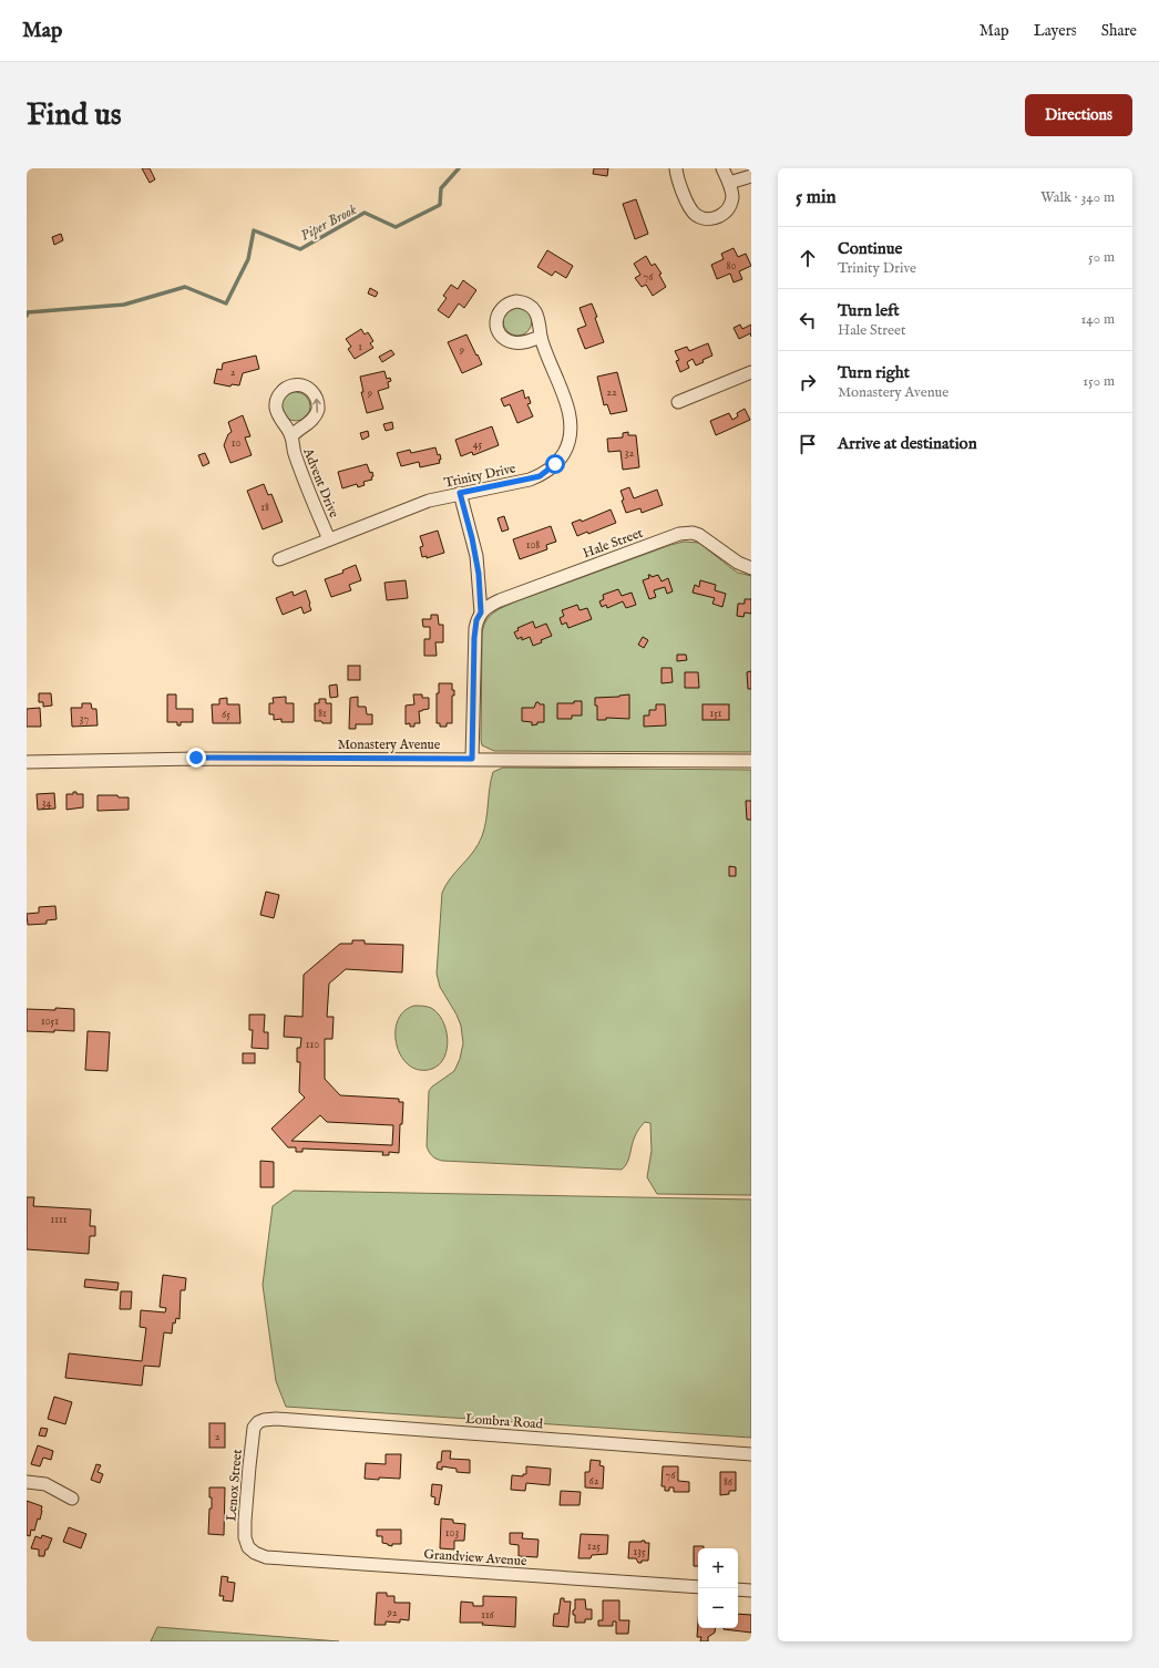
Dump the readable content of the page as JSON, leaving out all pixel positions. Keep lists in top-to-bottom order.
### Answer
{
  "streets": {
    "street": [
      "Trinity Drive",
      "Advent Drive",
      "Hale Street",
      "Monastery Avenue",
      "Lombra Road",
      "Lenox Street",
      "Grandview Avenue"
    ]
  },
  "crossings": [
    ["Trinity Drive", "Advent Drive"],
    ["Lombra Road", "Lenox Street"],
    ["Lenox Street", "Grandview Avenue"]
  ],
  "water": ["Piper Brook"],
  "house_numbers": [
    "80",
    "76",
    "1",
    "9",
    "2",
    "22",
    "9",
    "10",
    "45",
    "32",
    "18",
    "108",
    "81",
    "151",
    "65",
    "37",
    "34",
    "1051",
    "110",
    "1111",
    "2",
    "76",
    "62",
    "86",
    "103",
    "125",
    "135",
    "92",
    "116"
  ],
  "page": {
    "header": "Map",
    "nav": ["Map", "Layers", "Share"],
    "buttons": "Directions",
    "title": "Find us",
    "heading": ["5 min", "Walk · 340 m"],
    "list": [
      ["Continue", "Trinity Drive", "50 m"],
      ["Turn left", "Hale Street", "140 m"],
      ["Turn right", "Monastery Avenue", "150 m"],
      "Arrive at destination"
    ],
    "map_buttons": ["+", "−"]
  }
}
